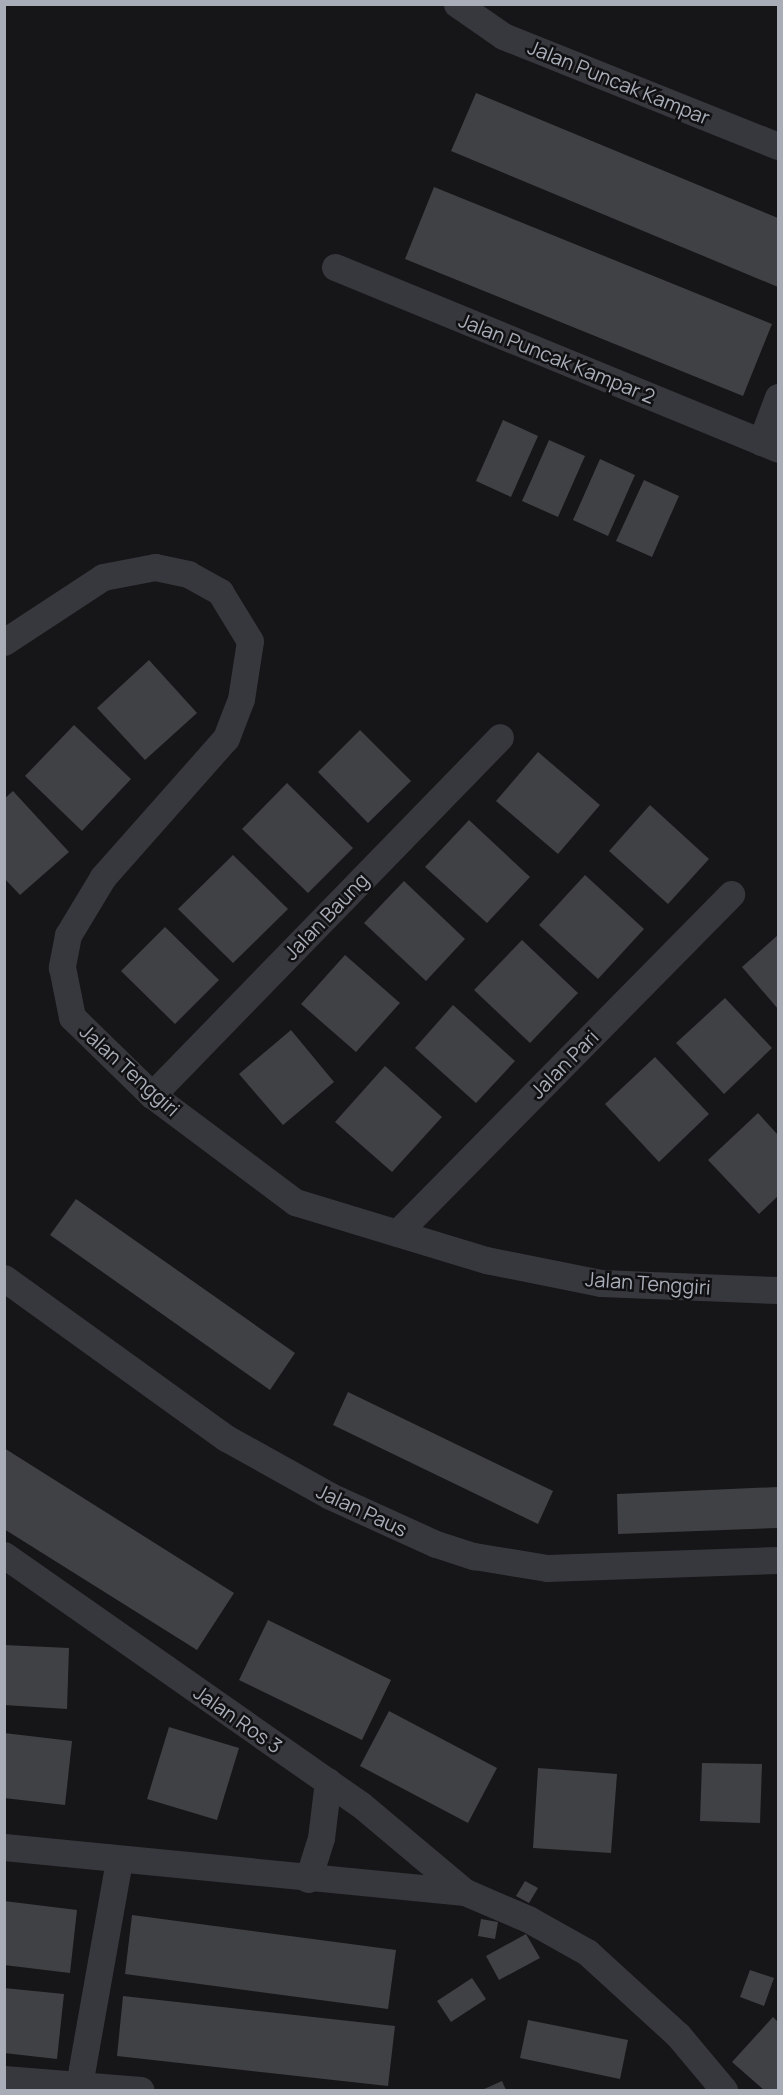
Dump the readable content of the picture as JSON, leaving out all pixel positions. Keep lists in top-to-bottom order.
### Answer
{
  "streets": {
    "street": [
      "Jalan Puncak Kampar",
      "Jalan Puncak Kampar 2",
      "Jalan Baung",
      "Jalan Pari",
      "Jalan Tenggiri",
      "Jalan Paus",
      "Jalan Ros 3"
    ]
  },
  "crossings": [
    ["Jalan Baung", "Jalan Tenggiri"],
    ["Jalan Pari", "Jalan Tenggiri"]
  ]
}
